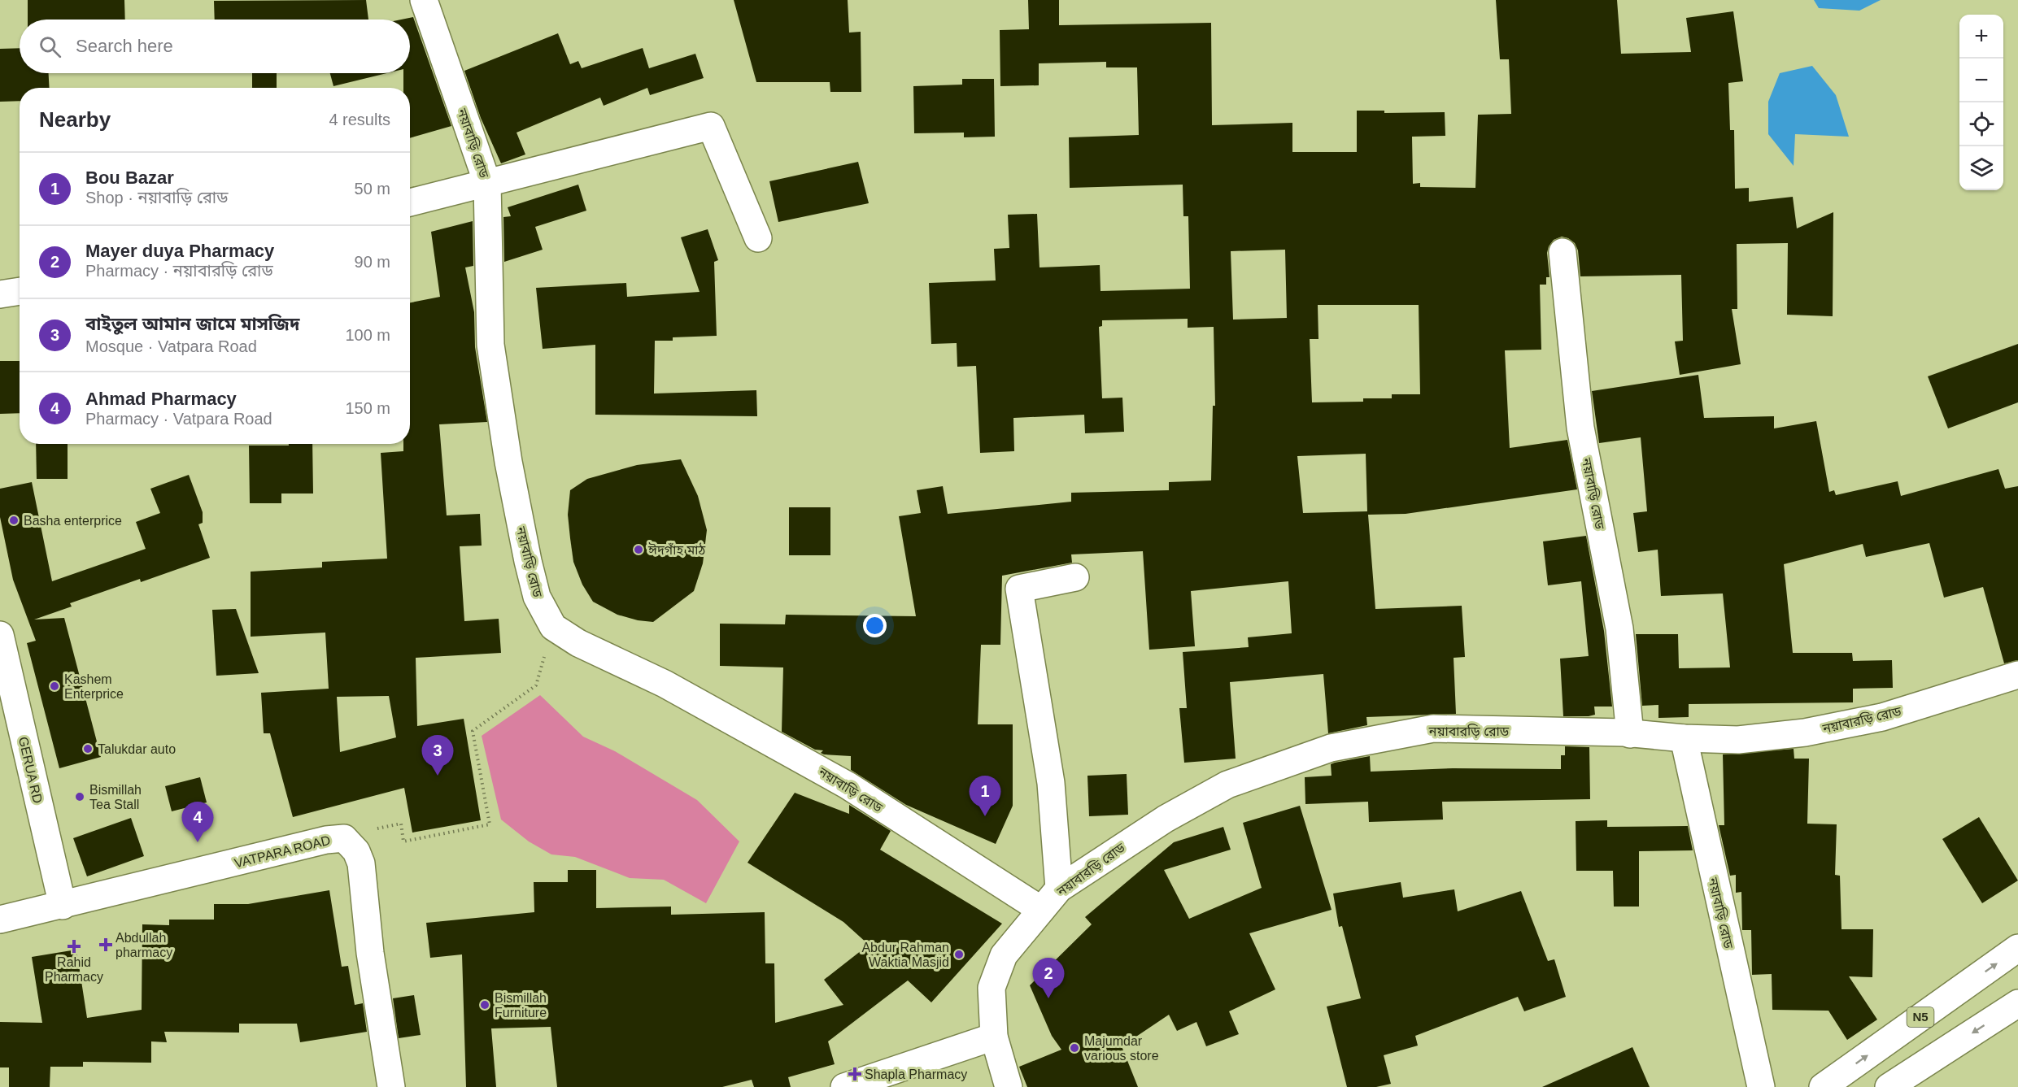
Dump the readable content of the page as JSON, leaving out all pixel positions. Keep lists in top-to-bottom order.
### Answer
{
  "streets": {
    "main road": [
      "নয়াবাড়ি রোড",
      "নয়াবারড়ি রোড",
      "GERUA RD",
      "VATPARA ROAD",
      "N5"
    ]
  },
  "crossings": [
    ["নয়াবাড়ি রোড", "নয়াবারড়ি রোড"],
    ["GERUA RD", "VATPARA ROAD"]
  ],
  "places": {
    "other": [
      "Basha enterprice",
      "ঈদগাঁহ মাঠ",
      "Kashem Enterprice",
      "Talukdar auto",
      "Bismillah Tea Stall",
      "Abdur Rahman Waktia Masjid",
      "Bismillah Furniture",
      "Majumdar various store"
    ],
    "health": ["Abdullah pharmacy", "Rahid Pharmacy", "Shapla Pharmacy"]
  },
  "page": {
    "map_buttons": ["+", "−"],
    "search": "Search here",
    "heading": ["Nearby", "4 results"],
    "list": [
      {
        "mark": "1",
        "name": "Bou Bazar",
        "note": "Shop · নয়াবাড়ি রোড",
        "value": "50 m"
      },
      {
        "mark": "2",
        "name": "Mayer duya Pharmacy",
        "note": "Pharmacy · নয়াবারড়ি রোড",
        "value": "90 m"
      },
      {
        "mark": "3",
        "name": "বাইতুল আমান জামে মাসজিদ",
        "note": "Mosque · Vatpara Road",
        "value": "100 m"
      },
      {
        "mark": "4",
        "name": "Ahmad Pharmacy",
        "note": "Pharmacy · Vatpara Road",
        "value": "150 m"
      }
    ],
    "pins": [
      "3",
      "1",
      "4",
      "2"
    ]
  }
}
